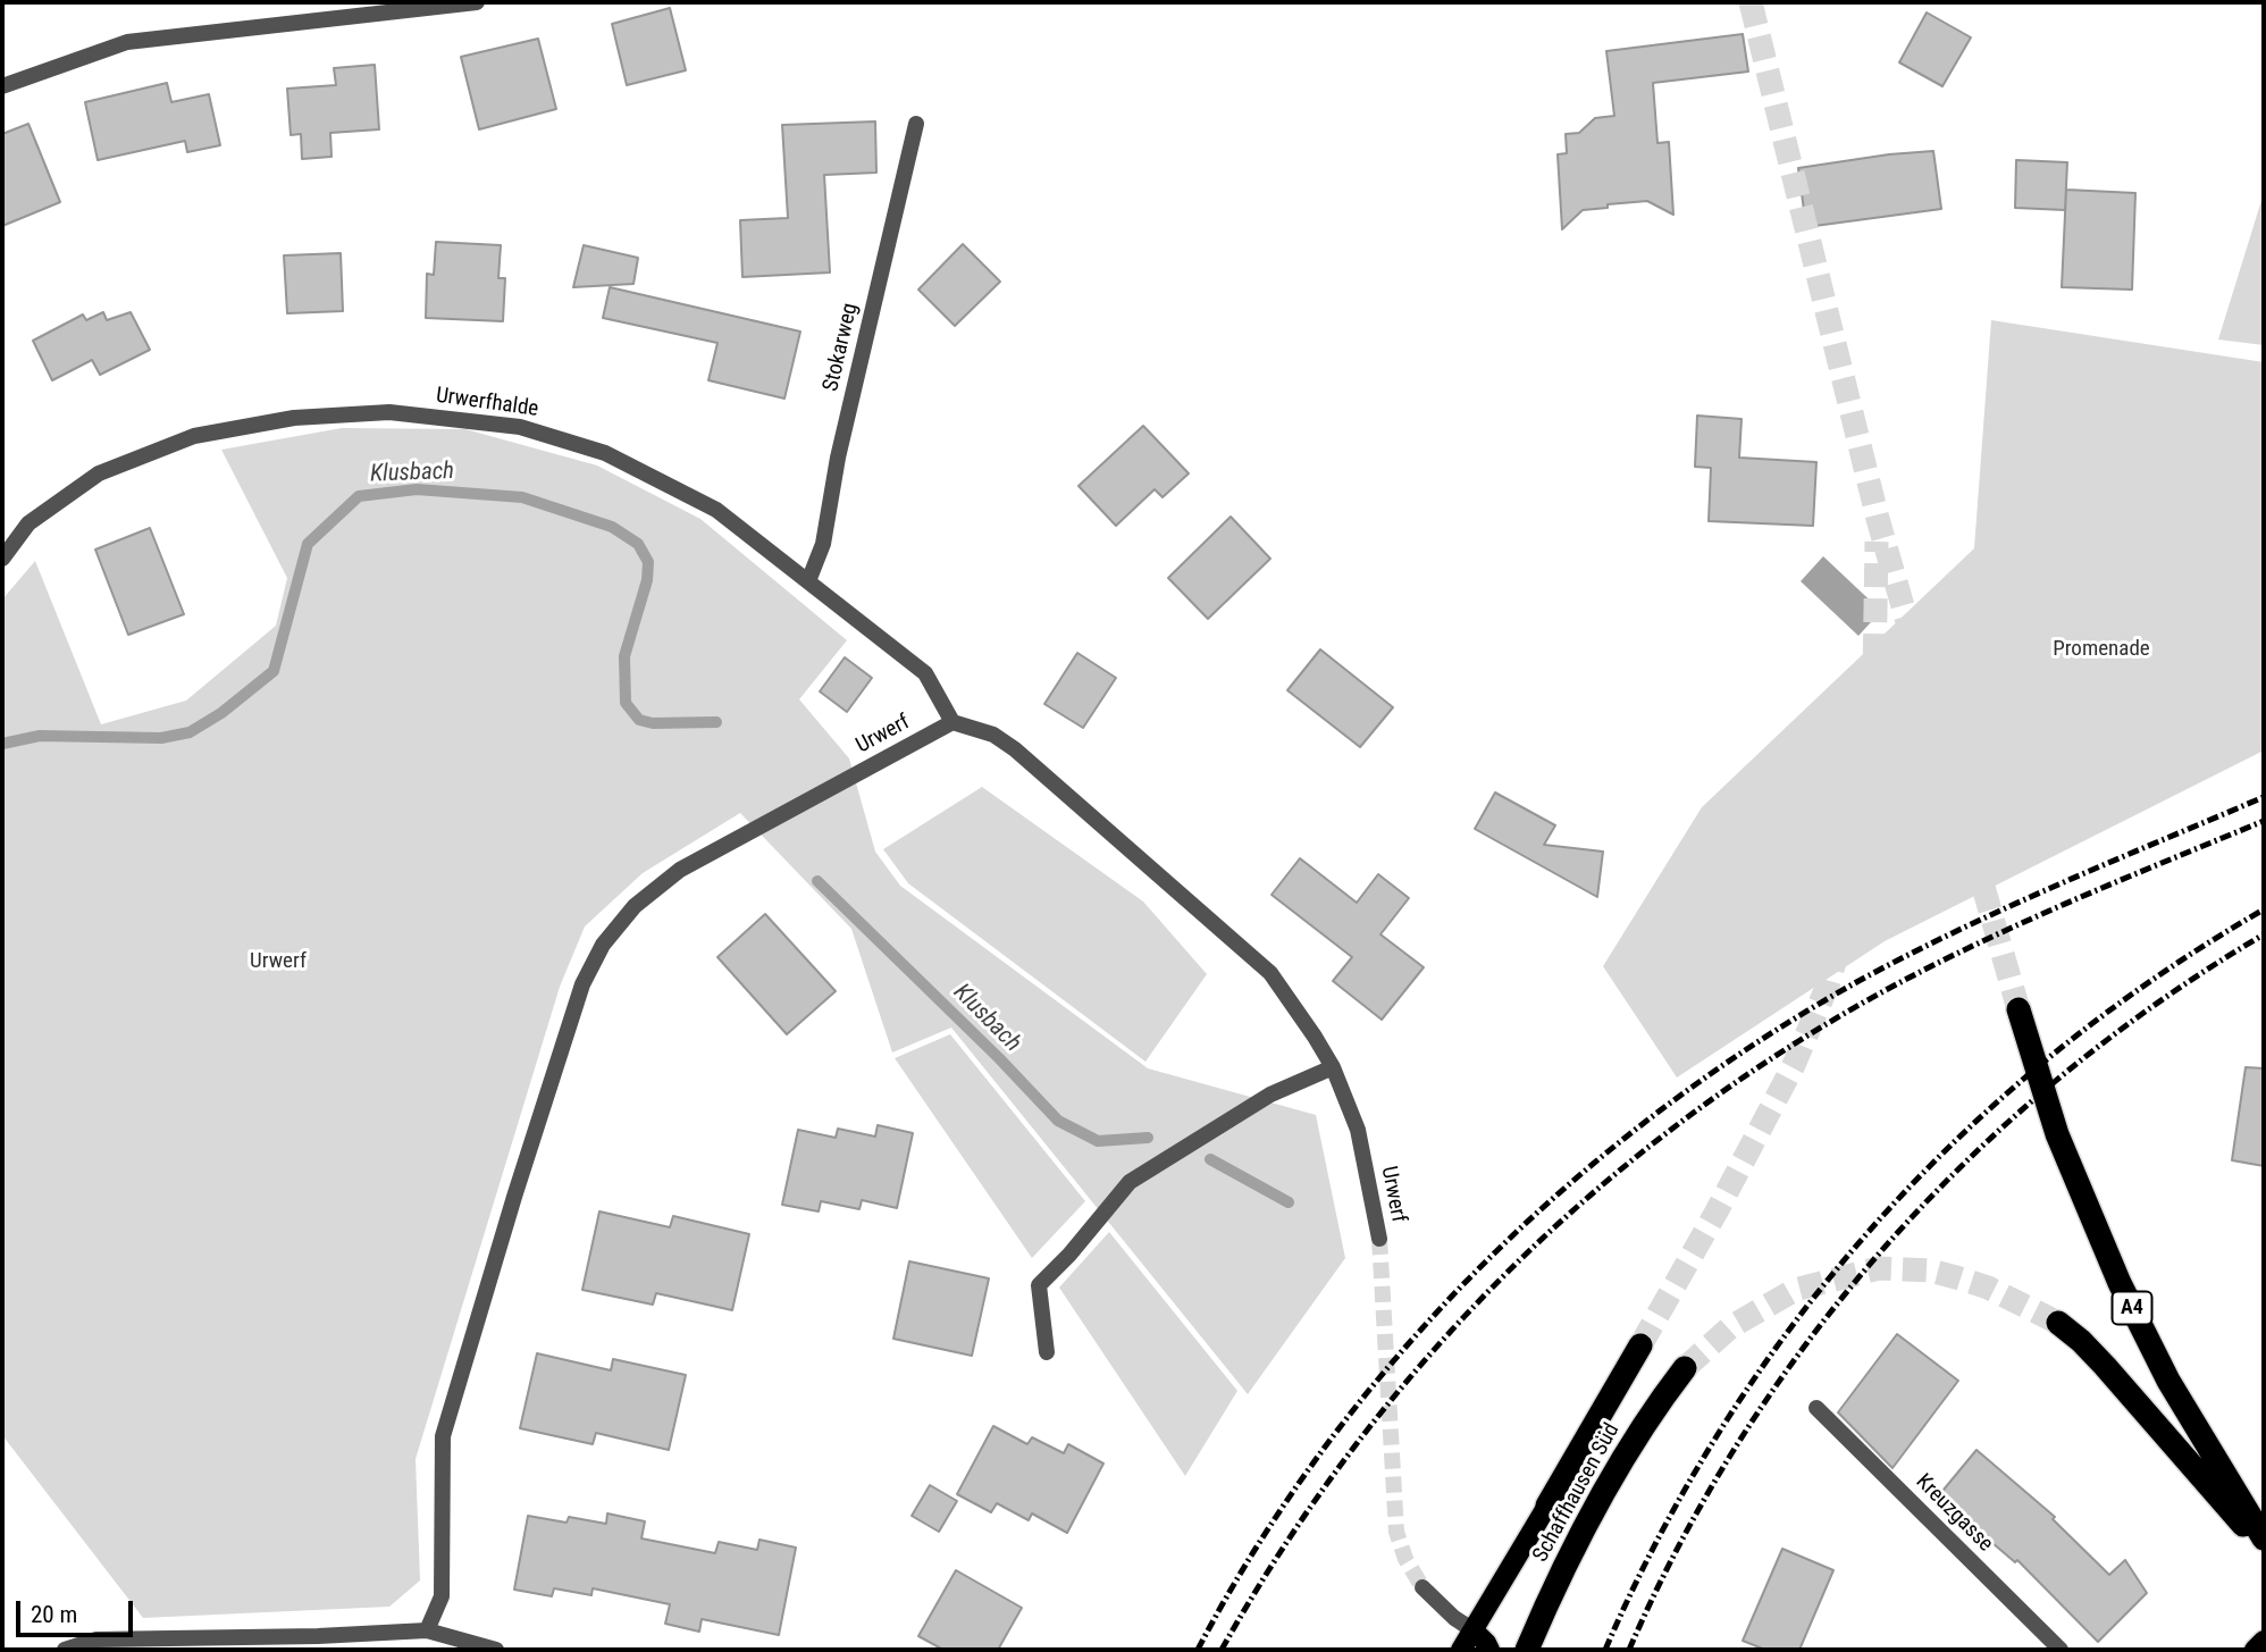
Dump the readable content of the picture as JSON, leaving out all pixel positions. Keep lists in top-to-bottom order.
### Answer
{
  "streets": {
    "highway": ["A4", "Schaffhausen Süd"],
    "street": [
      "Stokarweg",
      "Urwerfhalde",
      "Urwerf",
      "Kreuzgasse"
    ]
  },
  "crossings": [
    ["Stokarweg", "Urwerfhalde"],
    ["Urwerfhalde", "Urwerf"]
  ],
  "water": ["Klusbach"],
  "parks": ["Promenade", "Urwerf"],
  "scale_bar": "20 m"
}
